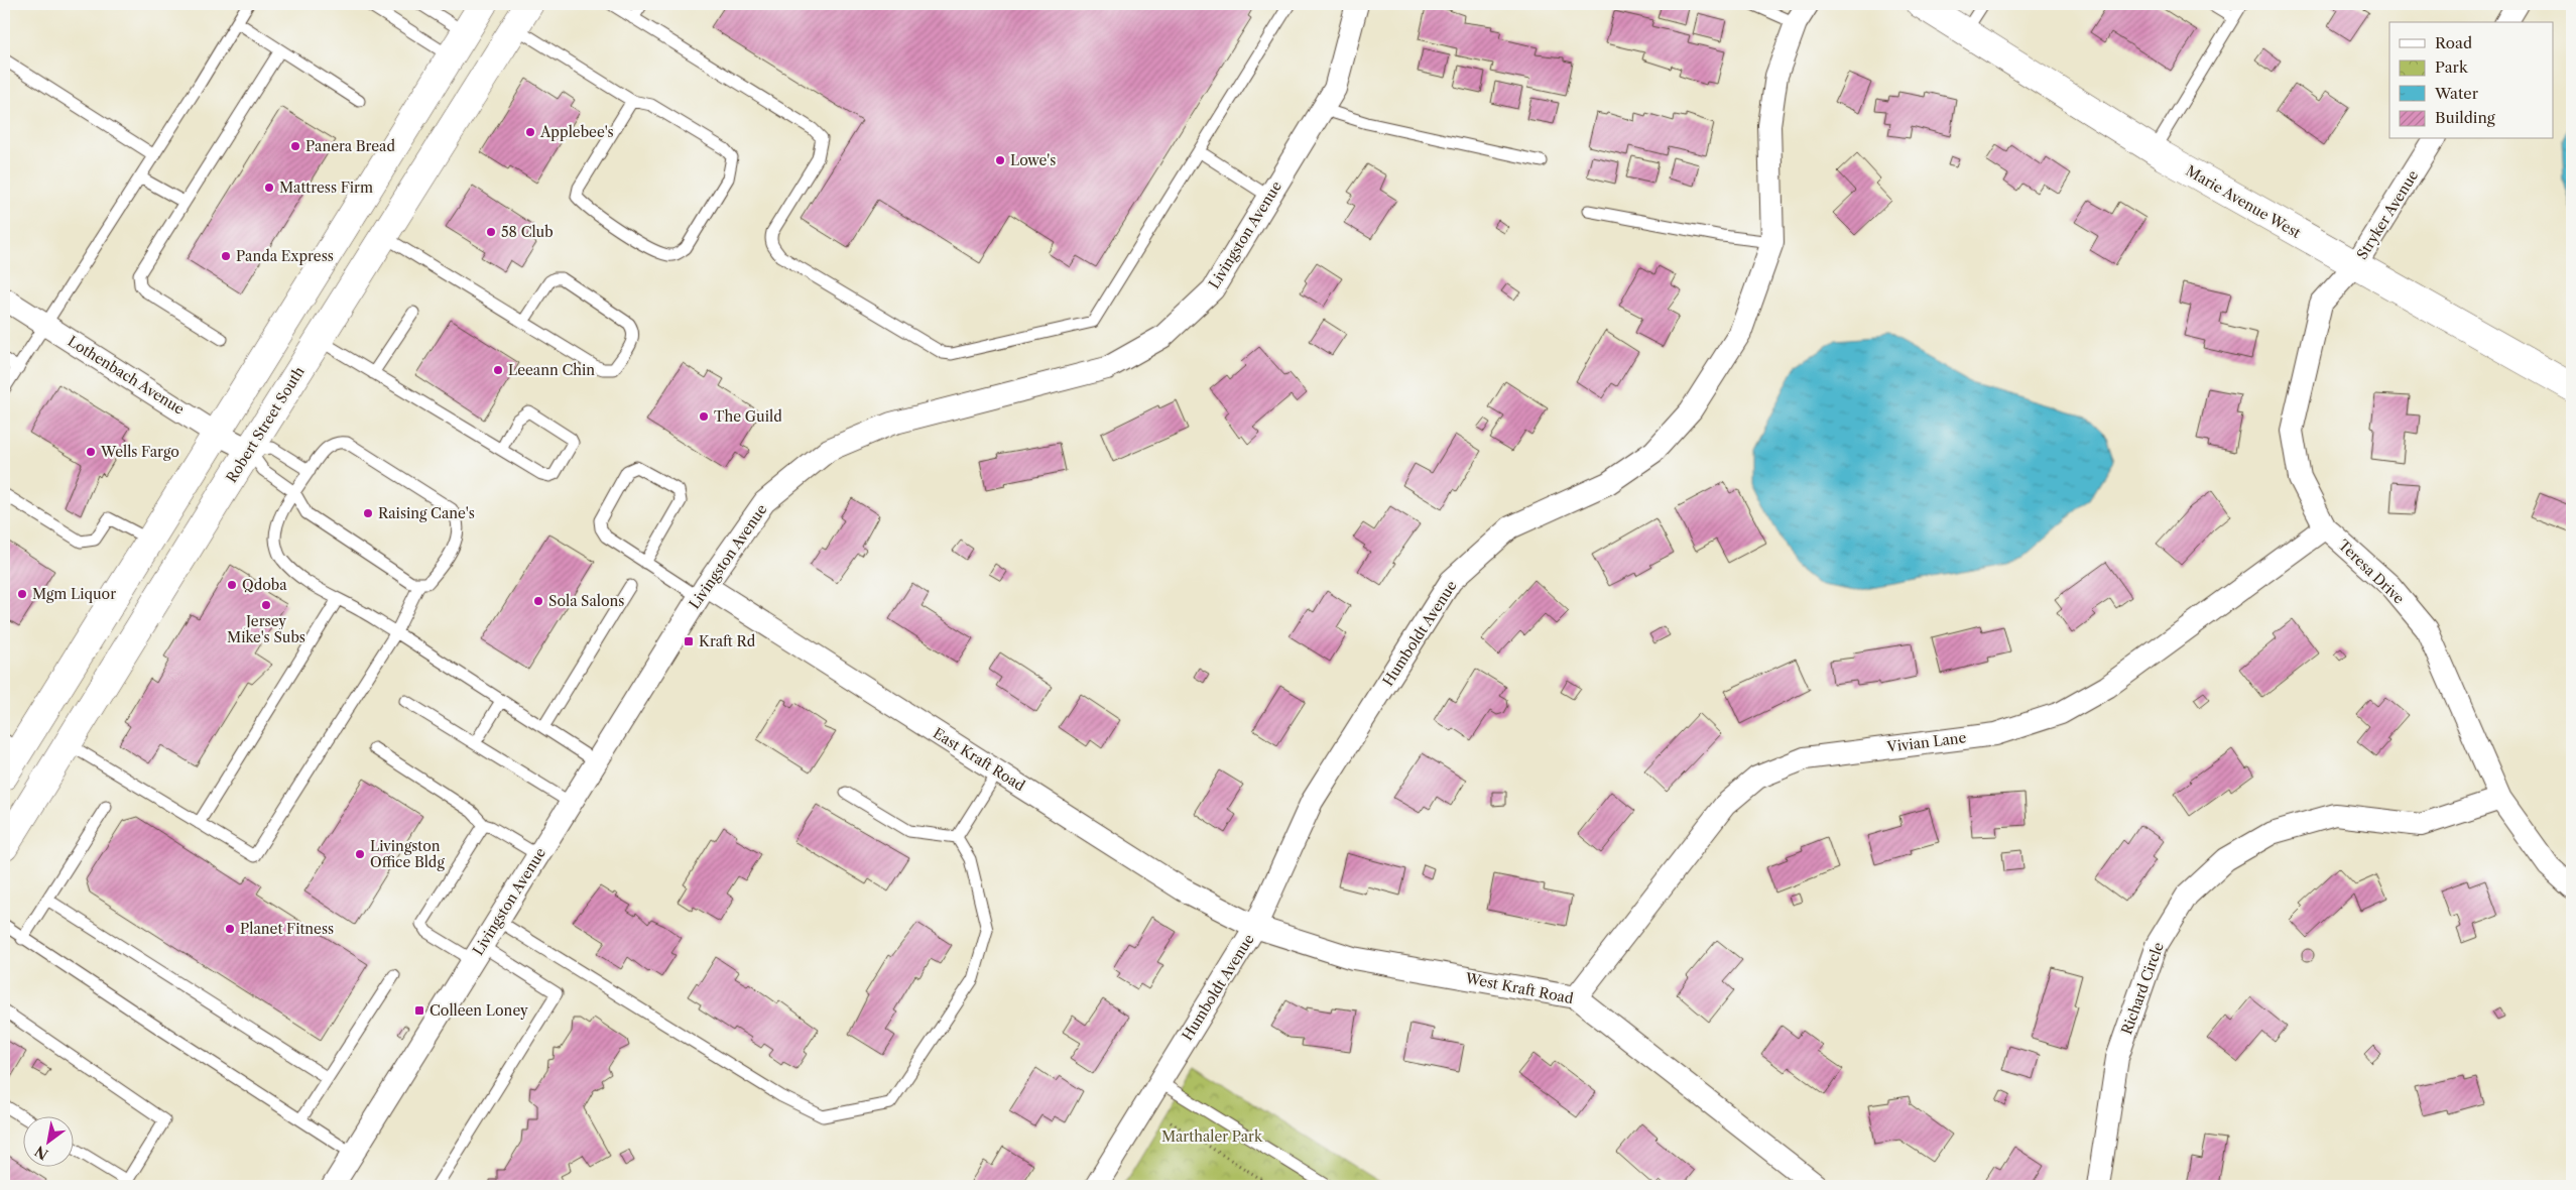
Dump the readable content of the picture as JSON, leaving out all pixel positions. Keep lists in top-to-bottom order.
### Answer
{
  "streets": {
    "main road": ["Marie Avenue West", "Robert Street South"],
    "street": [
      "Stryker Avenue",
      "Livingston Avenue",
      "Lothenbach Avenue",
      "Teresa Drive",
      "Humboldt Avenue",
      "Vivian Lane",
      "East Kraft Road",
      "West Kraft Road",
      "Richard Circle"
    ]
  },
  "crossings": [
    ["Marie Avenue West", "Stryker Avenue"],
    ["Marie Avenue West", "Teresa Drive"],
    ["Stryker Avenue", "Teresa Drive"],
    ["Livingston Avenue", "East Kraft Road"],
    ["Lothenbach Avenue", "Robert Street South"],
    ["Teresa Drive", "Vivian Lane"],
    ["Teresa Drive", "Richard Circle"],
    ["Humboldt Avenue", "East Kraft Road"],
    ["Humboldt Avenue", "West Kraft Road"],
    ["Vivian Lane", "West Kraft Road"],
    ["East Kraft Road", "West Kraft Road"]
  ],
  "parks": ["Marthaler Park"],
  "places": {
    "other": [
      "Applebee's",
      "Panera Bread",
      "Lowe's",
      "Mattress Firm",
      "58 Club",
      "Panda Express",
      "Leeann Chin",
      "The Guild",
      "Wells Fargo",
      "Raising Cane's",
      "Qdoba",
      "Mgm Liquor",
      "Sola Salons",
      "Jersey Mike's Subs",
      "Livingston Office Bldg",
      "Planet Fitness"
    ],
    "transit": ["Kraft Rd", "Colleen Loney"]
  },
  "legend": [
    "Road",
    "Park",
    "Water",
    "Building"
  ],
  "north": "bottom left"
}
